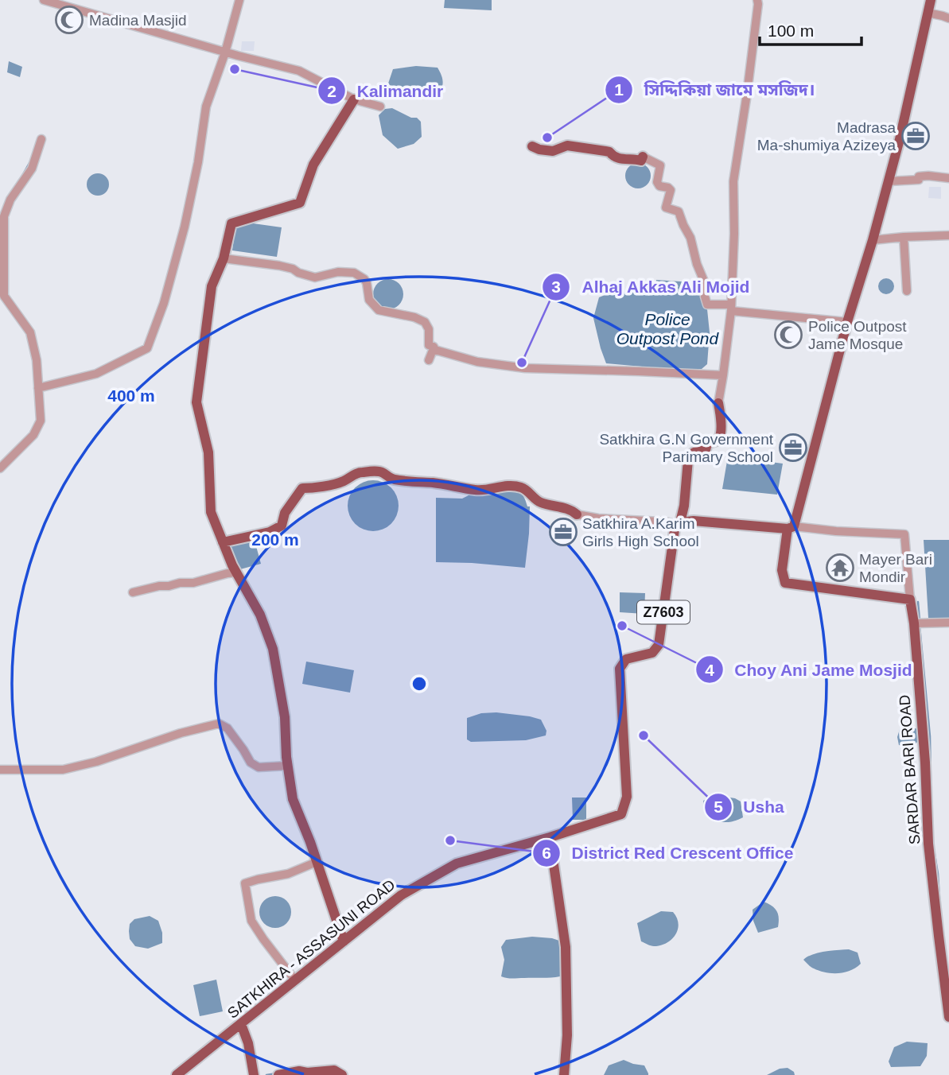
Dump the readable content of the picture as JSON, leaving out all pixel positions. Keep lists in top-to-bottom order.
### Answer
{
  "streets": {
    "main road": ["Z7603", "SARDAR BARI ROAD", "SATKHIRA - ASSASUNI ROAD"]
  },
  "water": ["Police Outpost Pond"],
  "places": {
    "mosque": ["Madina Masjid", "Police Outpost Jame Mosque"],
    "other": [
      "Kalimandir",
      "সিদ্দিকিয়া জামে মসজিদ।",
      "Alhaj Akkas Ali Mojid",
      "Choy Ani Jame Mosjid",
      "Usha",
      "District Red Crescent Office"
    ],
    "office": ["Madrasa Ma-shumiya Azizeya", "Satkhira G.N Government Parimary School", "Satkhira A.Karim Girls High School"],
    "temple": ["Mayer Bari Mondir"]
  },
  "scale_bar": "100 m",
  "rings": ["400 m", "200 m"]
}
